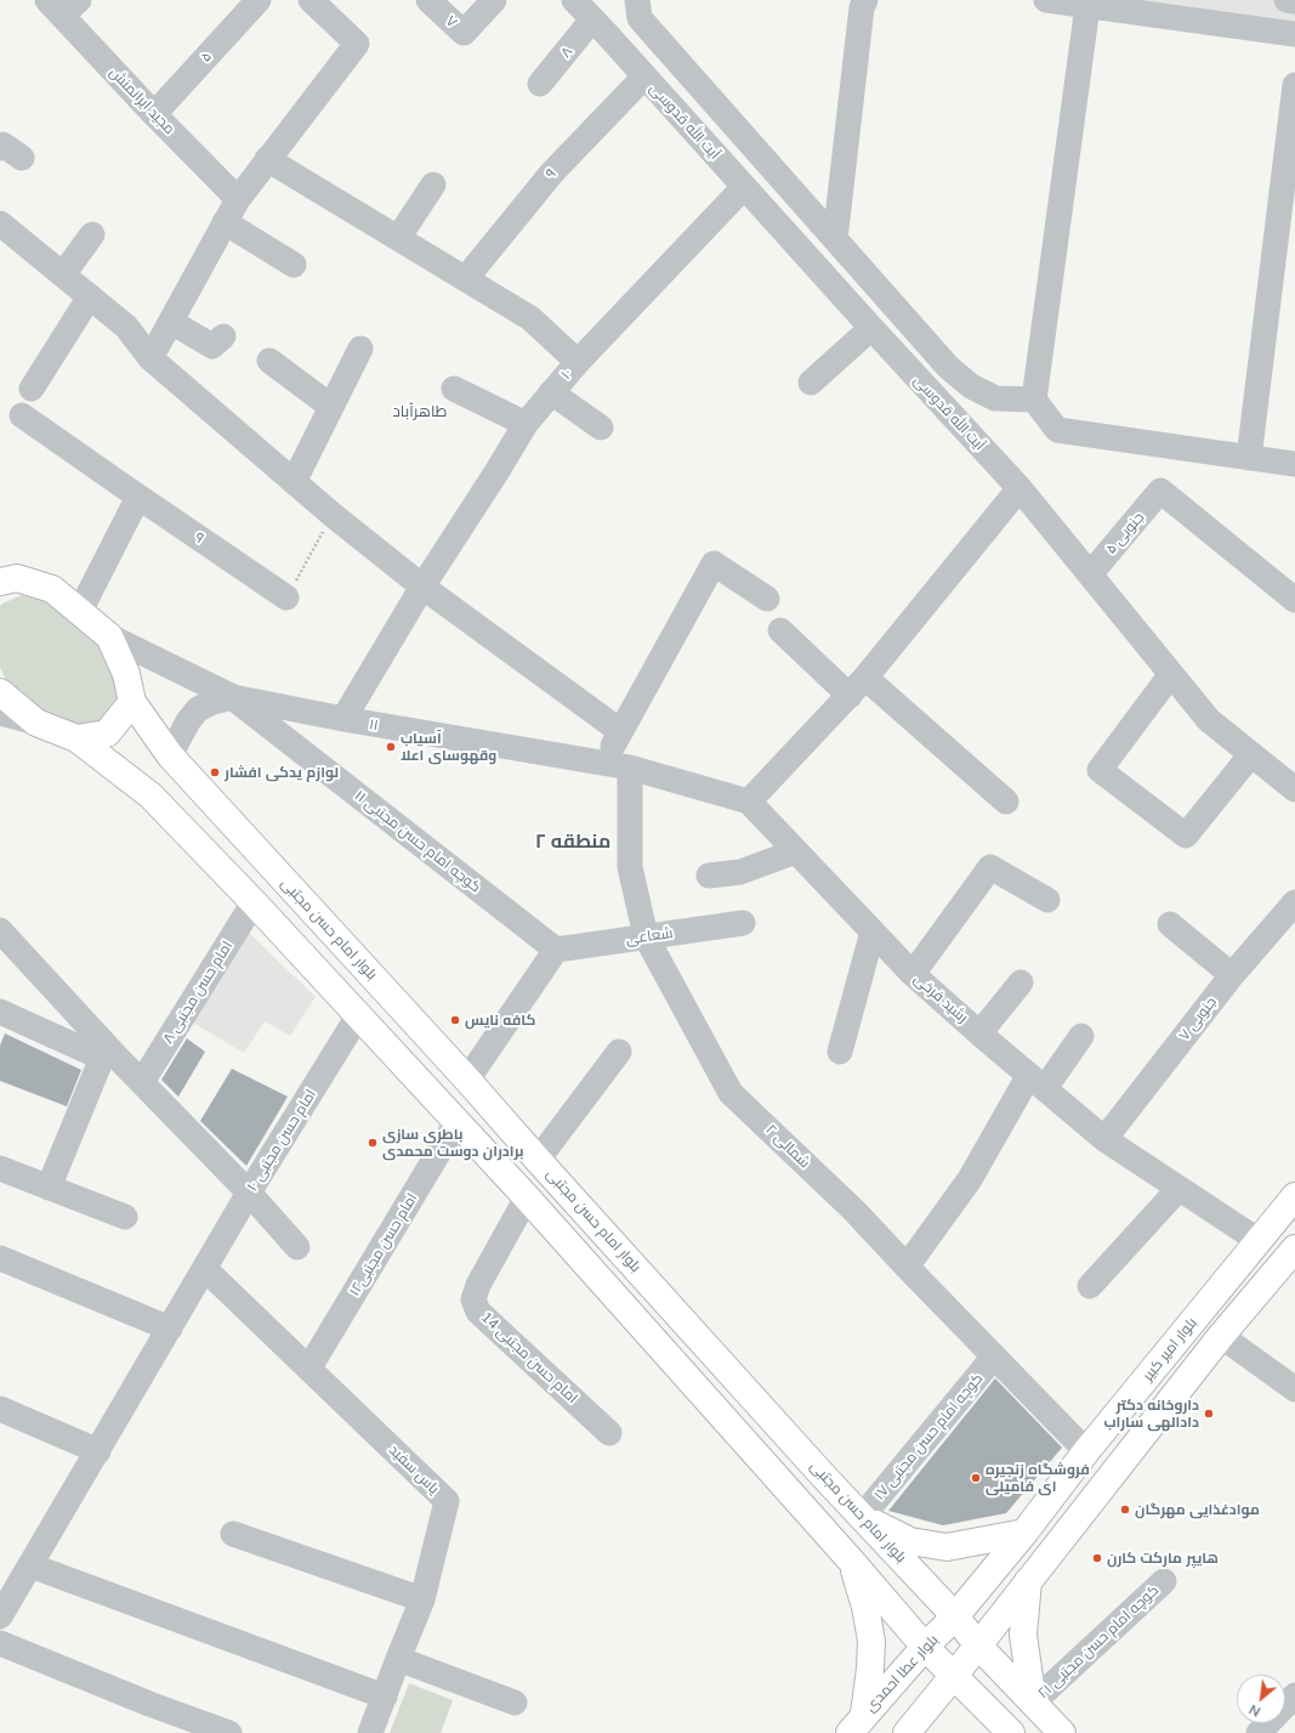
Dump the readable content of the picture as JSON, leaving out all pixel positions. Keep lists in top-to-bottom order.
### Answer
{
  "streets": {
    "main road": ["بلوار امام حسن مجتبی", "بلوار امیر کبیر", "بلوار عطا احمدی"],
    "street": [
      "۷",
      "۸",
      "۵",
      "مجید ایرانمنش",
      "آیت الله قدوسی",
      "۹",
      "۱۰",
      "۵ جنوبی",
      "۱۱",
      "کوچه امام حسن مجتبی ۱۱",
      "شعاعی",
      "امام حسن مجتبی ۸",
      "رشید فرخی",
      "۷ جنوبی",
      "امام حسن مجتبی ۱۰",
      "۲ شمالی",
      "امام حسن مجتبی۱۲",
      "امام حسن مجتبی 14",
      "کوچه امام حسن مجتبی ۱۷",
      "یاس سفید",
      "کوچه امام حسن مجتبی ۲۱"
    ]
  },
  "crossings": [
    ["۸", "آیت الله قدوسی"],
    ["۵", "مجید ایرانمنش"],
    ["آیت الله قدوسی", "۹"],
    ["آیت الله قدوسی", "۱۰"],
    ["آیت الله قدوسی", "۵ جنوبی"],
    ["۱۰", "۱۱"],
    ["۱۱", "کوچه امام حسن مجتبی ۱۱"],
    ["۱۱", "بلوار امام حسن مجتبی"],
    ["۱۱", "۲ شمالی"],
    ["کوچه امام حسن مجتبی ۱۱", "شعاعی"],
    ["بلوار امام حسن مجتبی", "بلوار امیر کبیر"],
    ["بلوار امام حسن مجتبی", "کوچه امام حسن مجتبی ۱۷"],
    ["بلوار امام حسن مجتبی", "کوچه امام حسن مجتبی ۲۱"],
    ["بلوار امام حسن مجتبی", "بلوار عطا احمدی"],
    ["شعاعی", "۲ شمالی"],
    ["رشید فرخی", "۷ جنوبی"],
    ["رشید فرخی", "بلوار امیر کبیر"],
    ["امام حسن مجتبی ۱۰", "یاس سفید"],
    ["۲ شمالی", "بلوار امیر کبیر"],
    ["۲ شمالی", "کوچه امام حسن مجتبی ۱۷"],
    ["امام حسن مجتبی۱۲", "یاس سفید"],
    ["بلوار امیر کبیر", "بلوار عطا احمدی"]
  ],
  "districts": ["طاهرآباد", "منطقه ۲"],
  "places": [
    "آسیاب وقهوسای اعلا",
    "لوازم یدکی افشار",
    "کافه نایس",
    "باطری سازی برادران دوست محمدی",
    "داروخانه دکتر دادالهی ساراب",
    "فروشگاه زنجیره ای فامیلی",
    "موادغذایی مهرگان",
    "هایپر مارکت کارن"
  ],
  "north": "bottom left"
}
